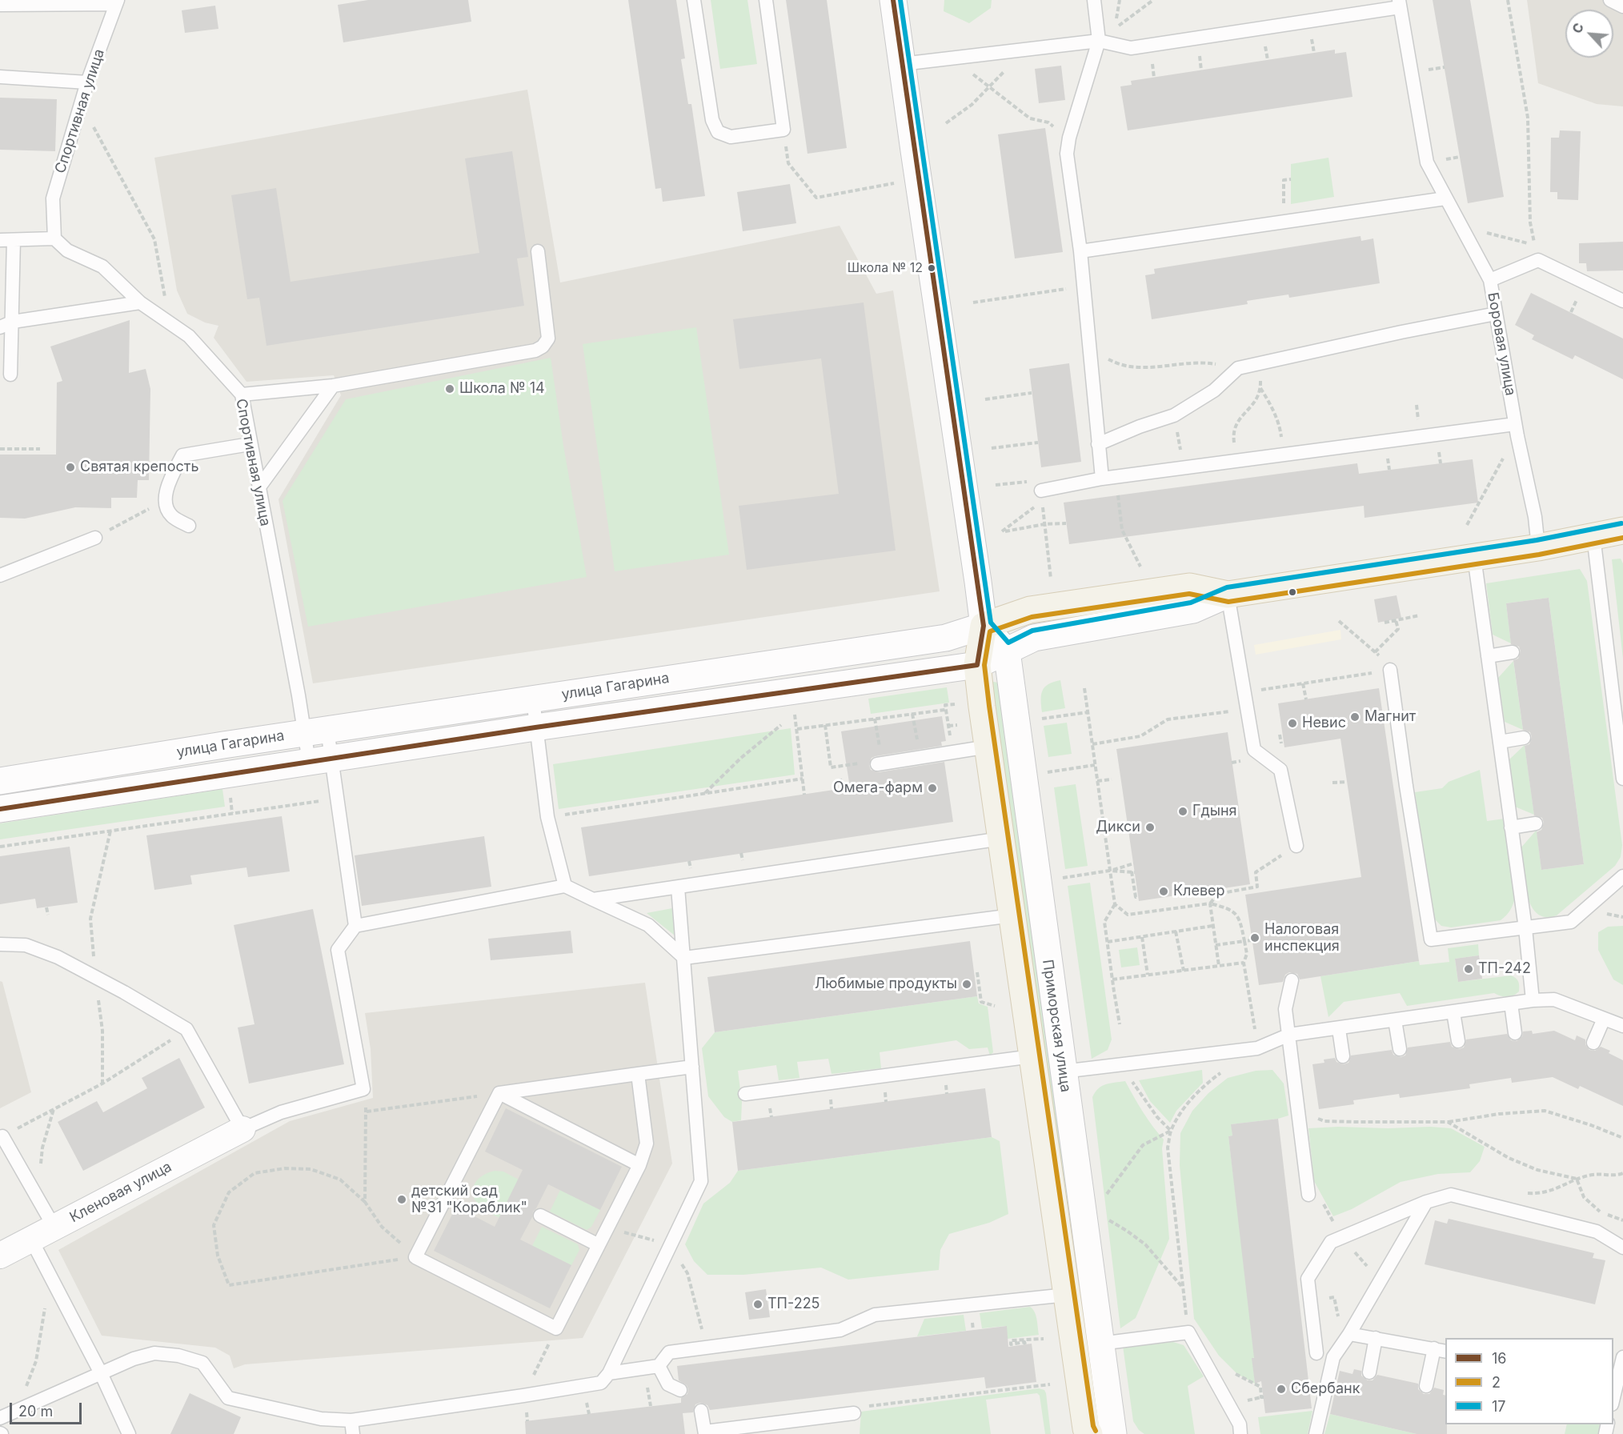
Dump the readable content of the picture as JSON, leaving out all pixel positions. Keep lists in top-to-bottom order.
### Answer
{
  "streets": {
    "main road": ["улица Гагарина", "Приморская улица"],
    "street": ["Кленовая улица"],
    "lane": ["Спортивная улица", "Боровая улица"]
  },
  "crossings": [
    ["Спортивная улица", "улица Гагарина"],
    ["Боровая улица", "улица Гагарина"],
    ["улица Гагарина", "Приморская улица"]
  ],
  "places": [
    "Школа № 12",
    "Школа № 14",
    "Святая крепость",
    "Магнит",
    "Невис",
    "Омега-фарм",
    "Гдыня",
    "Дикси",
    "Клевер",
    "Налоговая инспекция",
    "ТП-242",
    "Любимые продукты",
    "детский сад №31 \"Кораблик\"",
    "ТП-225",
    "Сбербанк"
  ],
  "lines": ["transit line 16", "transit line 17", "transit line 2"],
  "legend": ["16", "2", "17"],
  "scale_bar": "20 m",
  "north": "top left"
}
